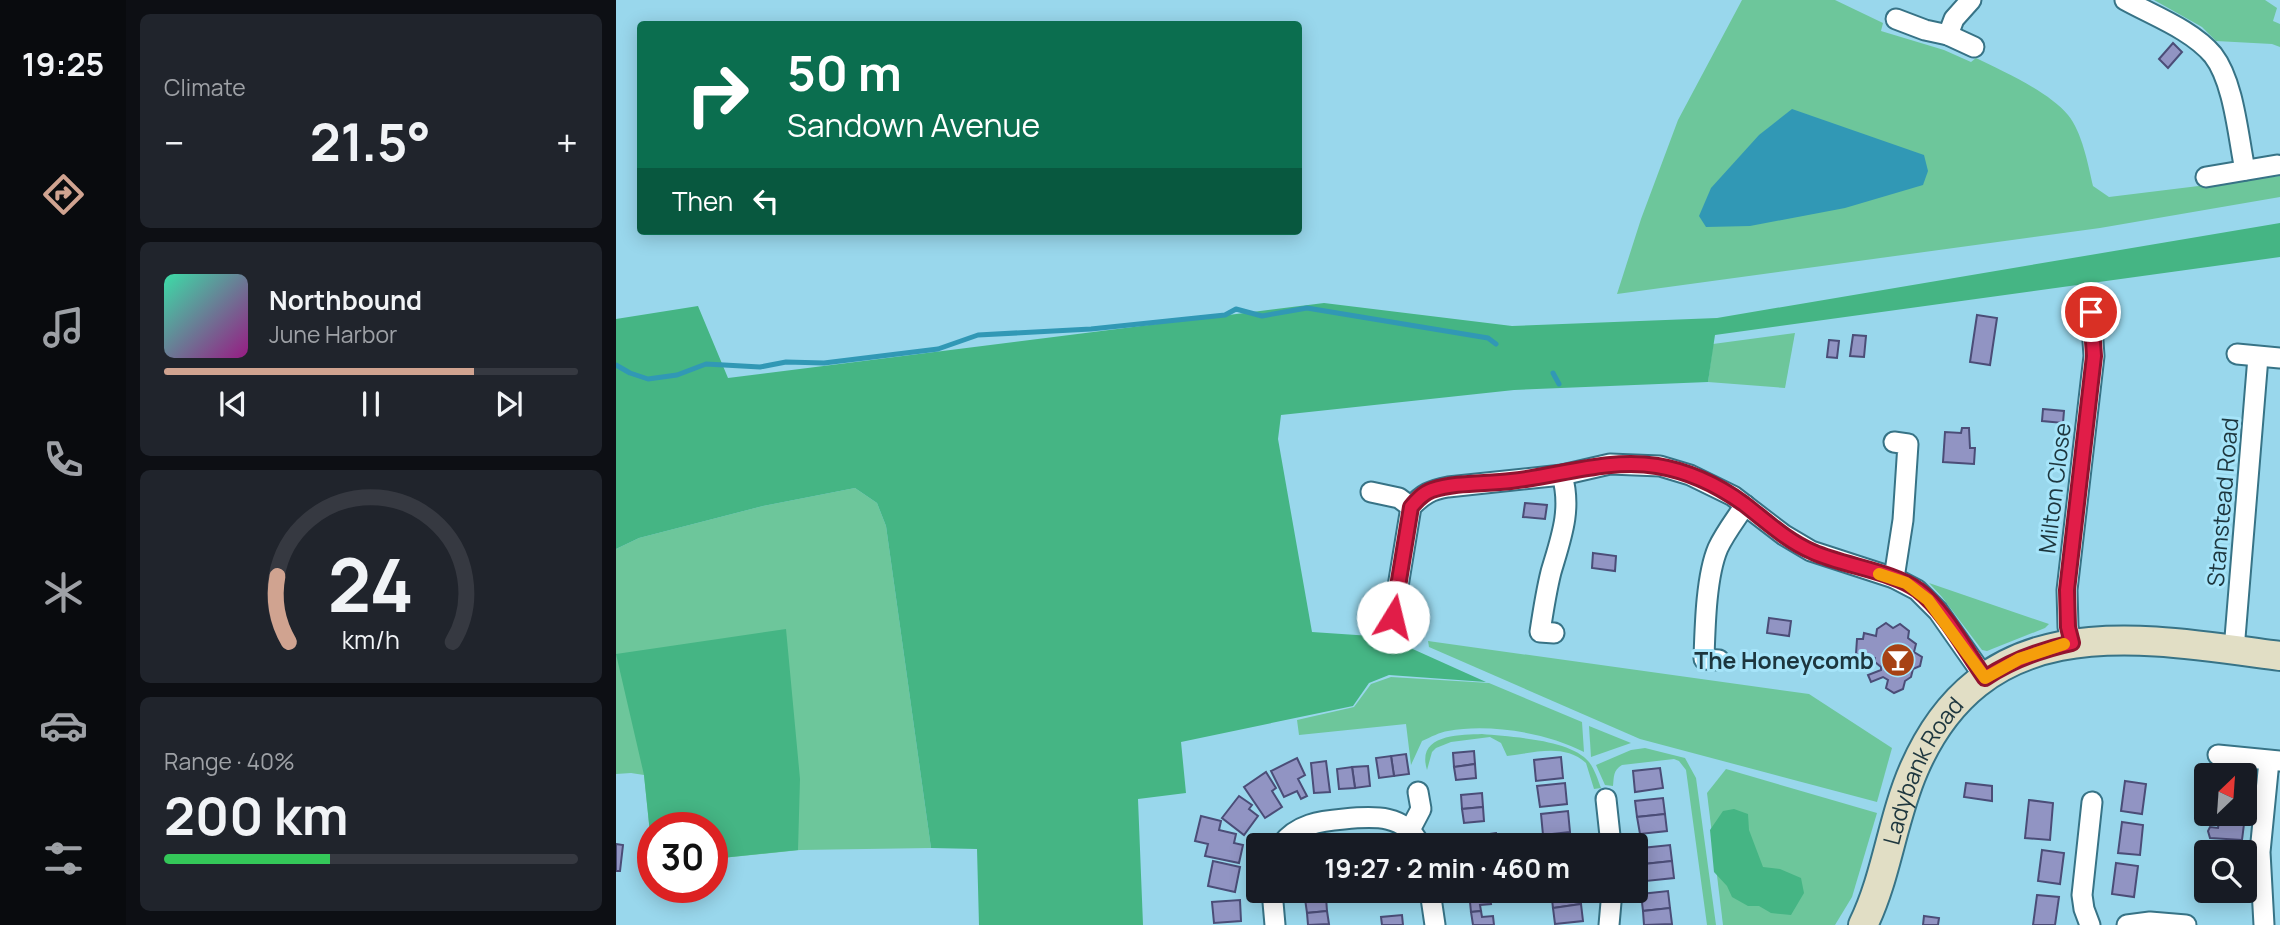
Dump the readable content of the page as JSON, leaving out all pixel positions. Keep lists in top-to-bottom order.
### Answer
{
  "streets": {
    "street": ["Milton Close", "Stanstead Road", "Ladybank Road"]
  },
  "crossings": [
    ["Milton Close", "Ladybank Road"],
    ["Stanstead Road", "Ladybank Road"]
  ],
  "places": {
    "bar": ["The Honeycomb"]
  },
  "north": "top right",
  "page": {
    "tabs": "19:25",
    "tile": [
      "Climate",
      ["Range · 40%", "200 km"]
    ],
    "turn": ["50 m", "Sandown Avenue"],
    "heat": ["−", "21.5°", "+"],
    "then": "Then",
    "song": ["Northbound", "June Harbor"],
    "limit": "30",
    "trip": "19:27 · 2 min · 460 m",
    "gauge": ["24", "km/h"]
  }
}
